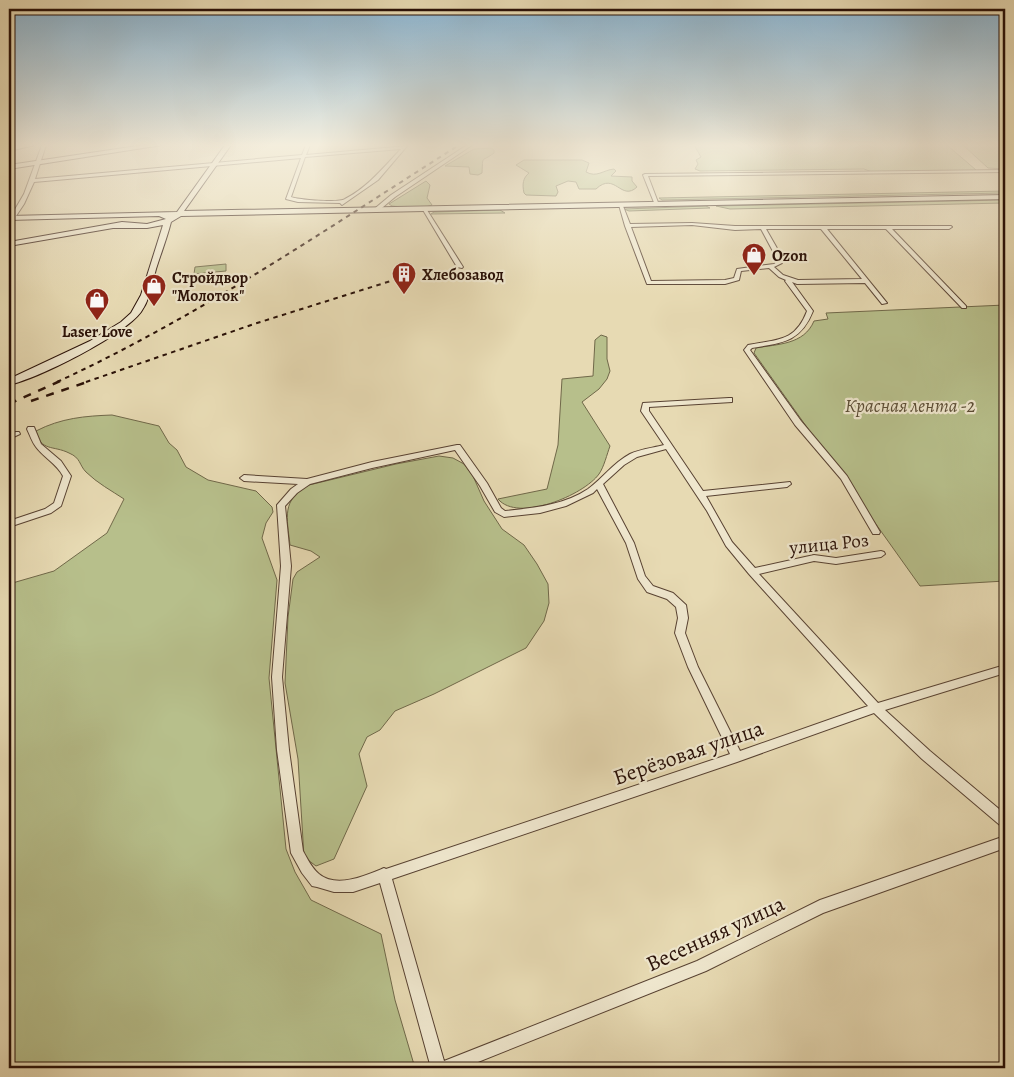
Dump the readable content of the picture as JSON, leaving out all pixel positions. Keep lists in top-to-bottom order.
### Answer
{
  "streets": {
    "street": ["улица Роз", "Берёзовая улица", "Весенняя улица"]
  },
  "parks": ["Красная лента -2"],
  "places": {
    "shop": ["Ozon", "Стройдвор \"Молоток\"", "Laser Love"],
    "building": ["Хлебозавод"]
  }
}
